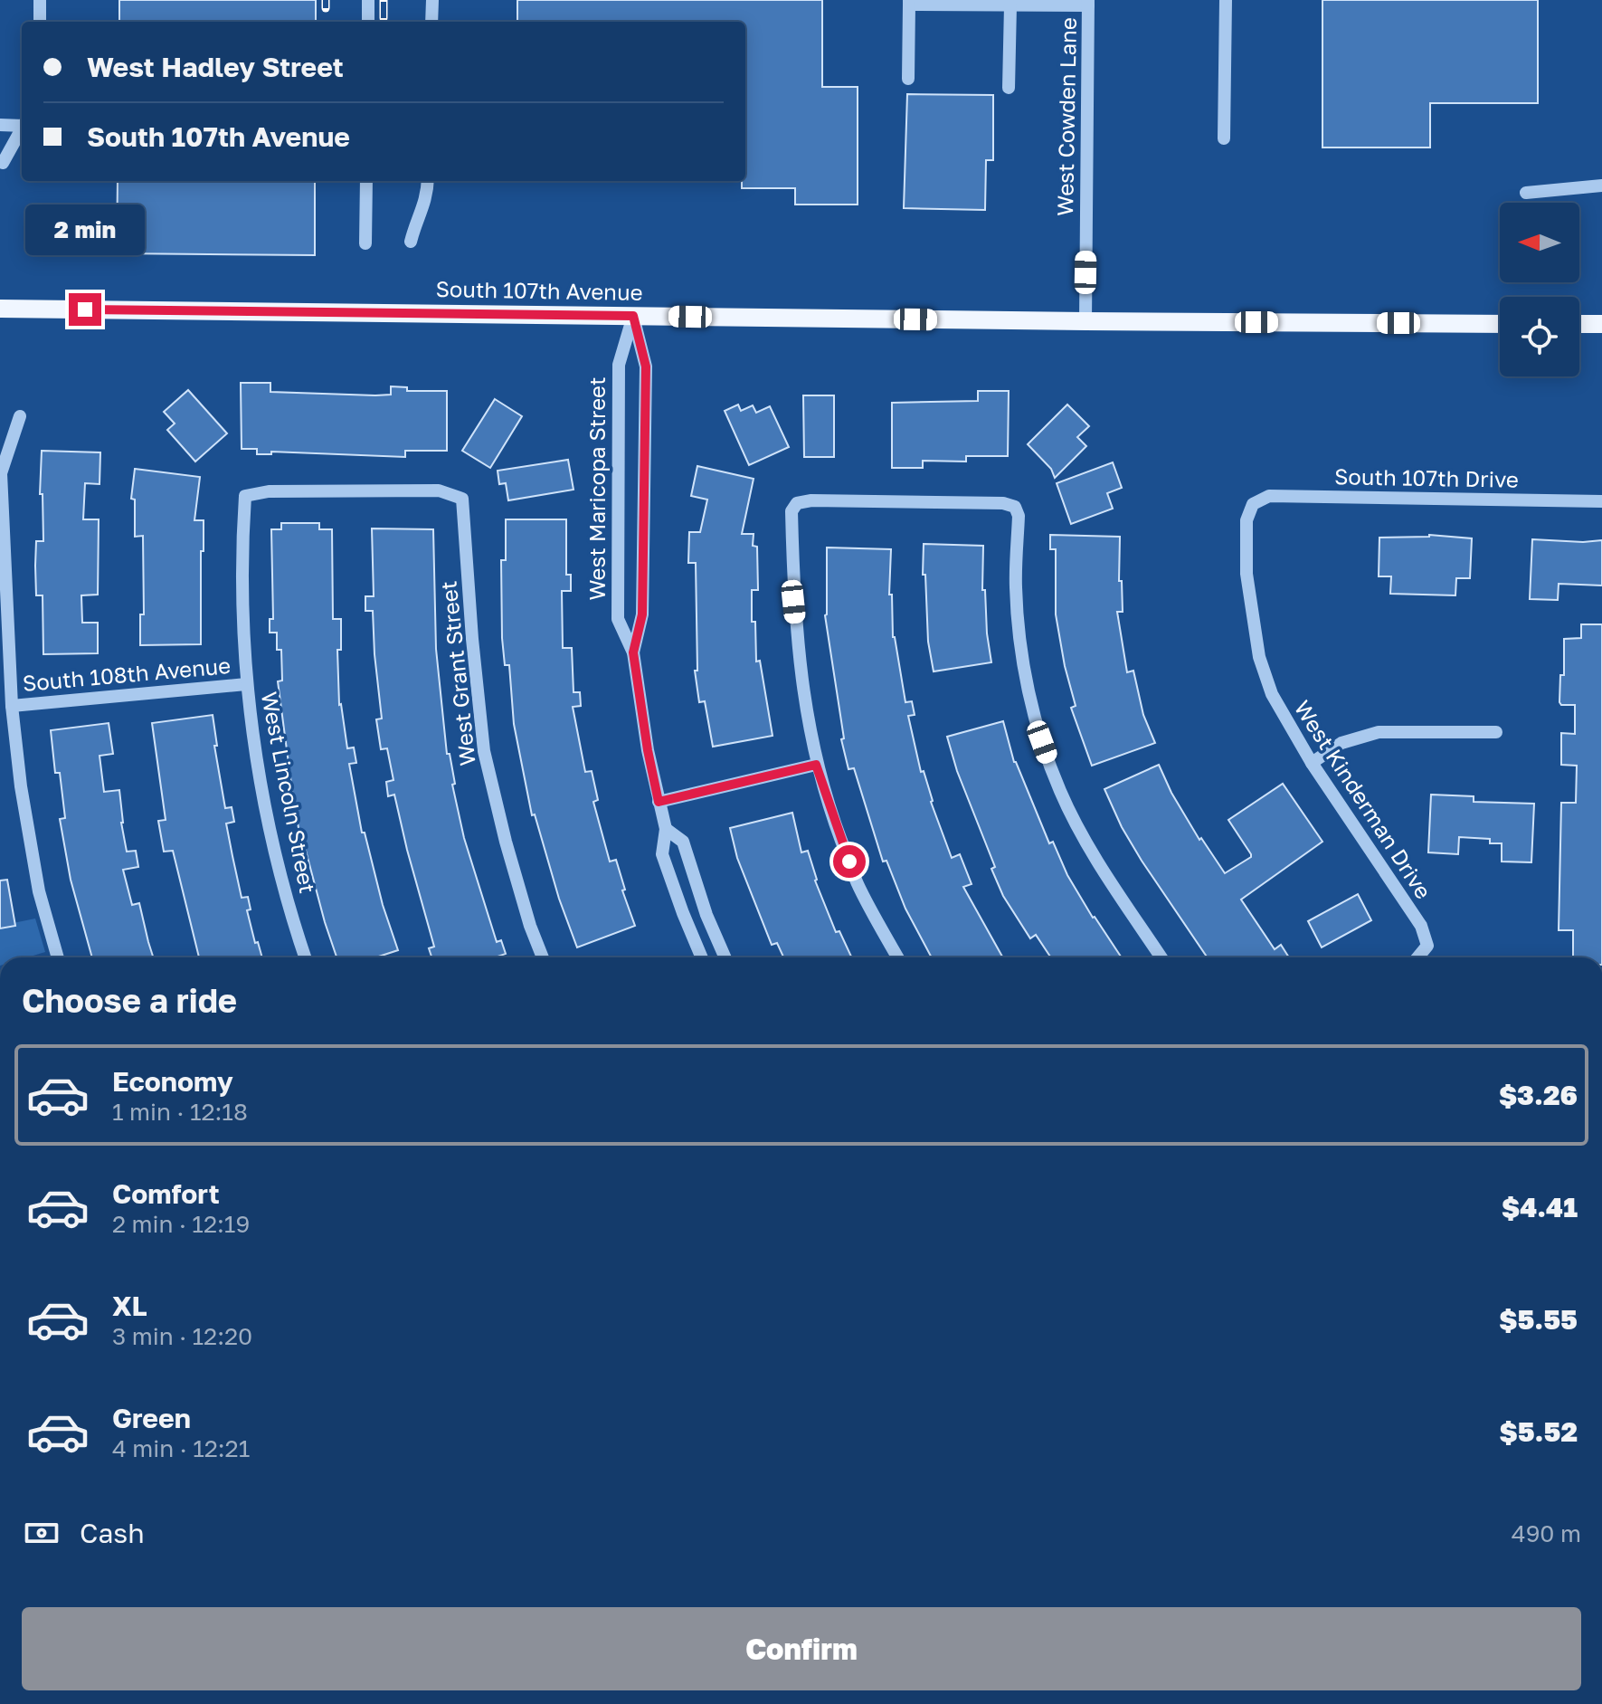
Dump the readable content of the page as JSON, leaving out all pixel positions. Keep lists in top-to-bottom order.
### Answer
{
  "streets": {
    "main road": ["South 107th Avenue"],
    "street": [
      "West Cowden Lane",
      "South 107th Drive",
      "West Maricopa Street",
      "West Grant Street",
      "South 108th Avenue",
      "West Lincoln Street",
      "West Kinderman Drive"
    ]
  },
  "crossings": [
    ["West Cowden Lane", "South 107th Avenue"],
    ["South 107th Avenue", "West Maricopa Street"],
    ["South 107th Drive", "West Kinderman Drive"],
    ["West Grant Street", "West Lincoln Street"],
    ["South 108th Avenue", "West Lincoln Street"]
  ],
  "north": "left",
  "page": {
    "banner": ["West Hadley Street", "South 107th Avenue"],
    "bubble": "2 min",
    "heading": "Choose a ride",
    "list": [
      {
        "name": "Economy",
        "note": "1 min · 12:18",
        "value": "$3.26"
      },
      {
        "name": "Comfort",
        "note": "2 min · 12:19",
        "value": "$4.41"
      },
      {
        "name": "XL",
        "note": "3 min · 12:20",
        "value": "$5.55"
      },
      {
        "name": "Green",
        "note": "4 min · 12:21",
        "value": "$5.52"
      }
    ],
    "pay": ["Cash", "490 m"],
    "buttons": "Confirm"
  }
}
